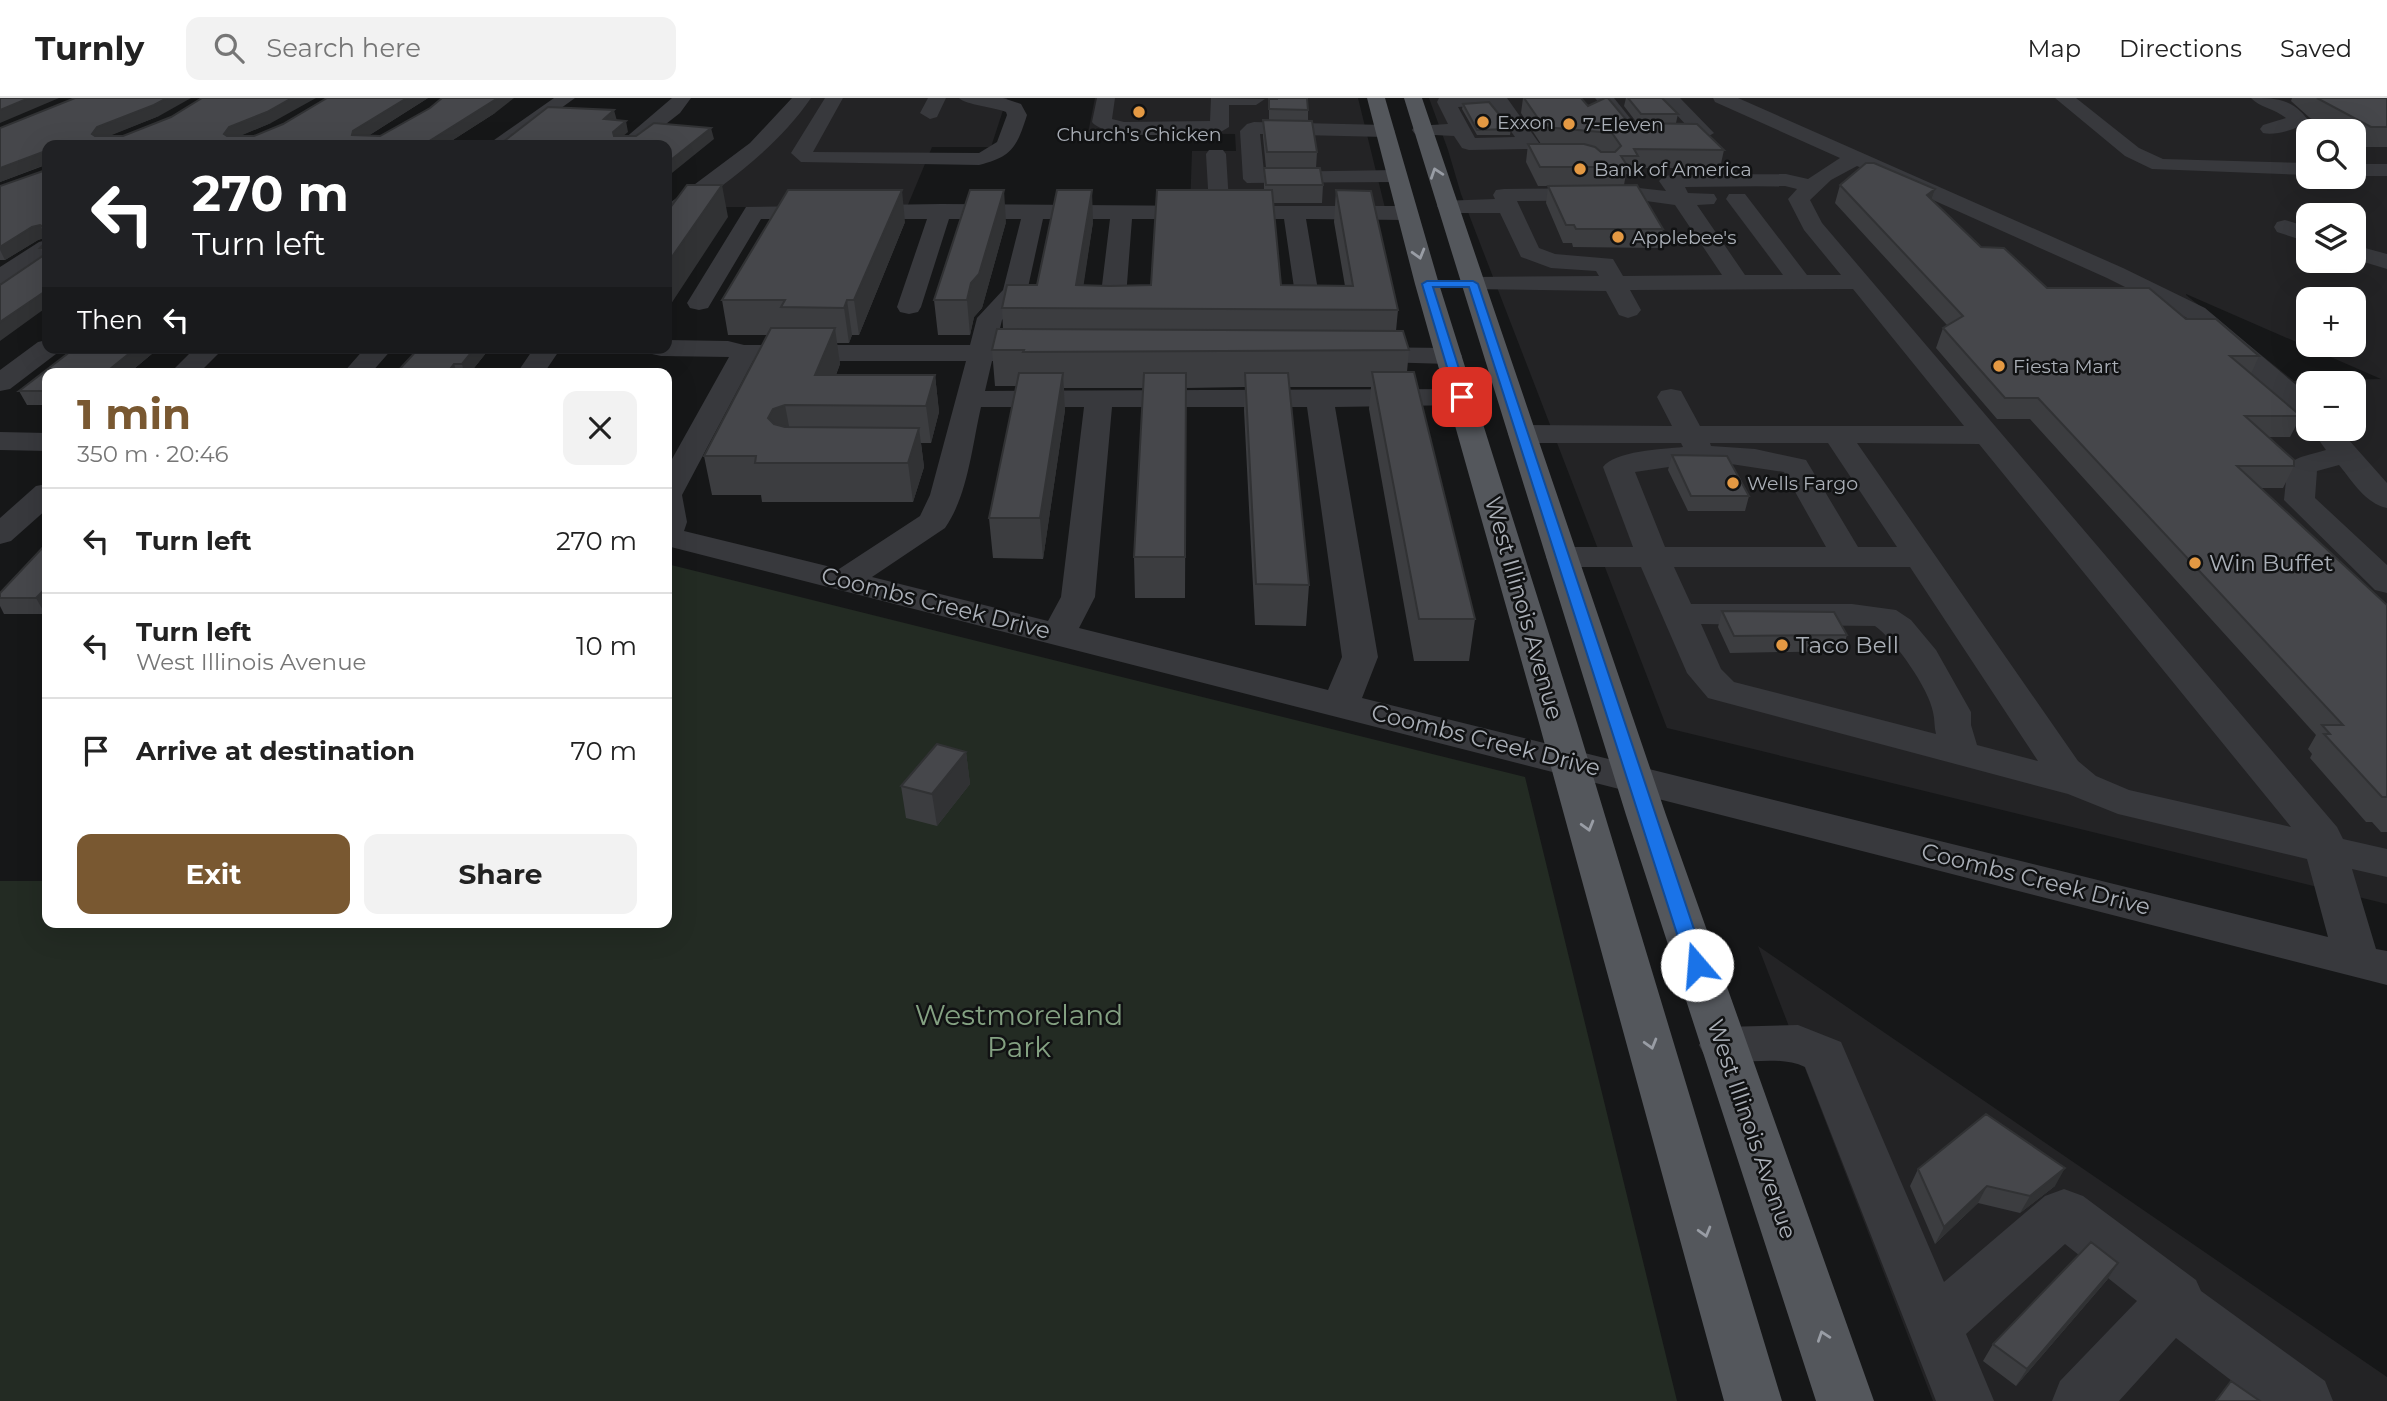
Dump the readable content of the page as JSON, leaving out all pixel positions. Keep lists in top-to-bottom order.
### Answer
{
  "streets": {
    "main road": ["West Illinois Avenue"],
    "street": ["Coombs Creek Drive"]
  },
  "crossings": [
    ["Coombs Creek Drive", "West Illinois Avenue"]
  ],
  "parks": ["Westmoreland Park"],
  "places": [
    "Church's Chicken",
    "Exxon",
    "7-Eleven",
    "Bank of America",
    "Applebee's",
    "Fiesta Mart",
    "Wells Fargo",
    "Win Buffet",
    "Taco Bell"
  ],
  "page": {
    "header": "Turnly",
    "search": "Search here",
    "nav": ["Map", "Directions", "Saved"],
    "map_buttons": ["+", "−"],
    "turn": ["270 m", "Turn left"],
    "then": "Then",
    "heading": ["1 min", "350 m · 20:46"],
    "list": [
      {
        "name": "Turn left",
        "value": "270 m"
      },
      {
        "name": "Turn left",
        "note": "West Illinois Avenue",
        "value": "10 m"
      },
      {
        "name": "Arrive at destination",
        "value": "70 m"
      }
    ],
    "buttons": ["Exit", "Share"]
  }
}
